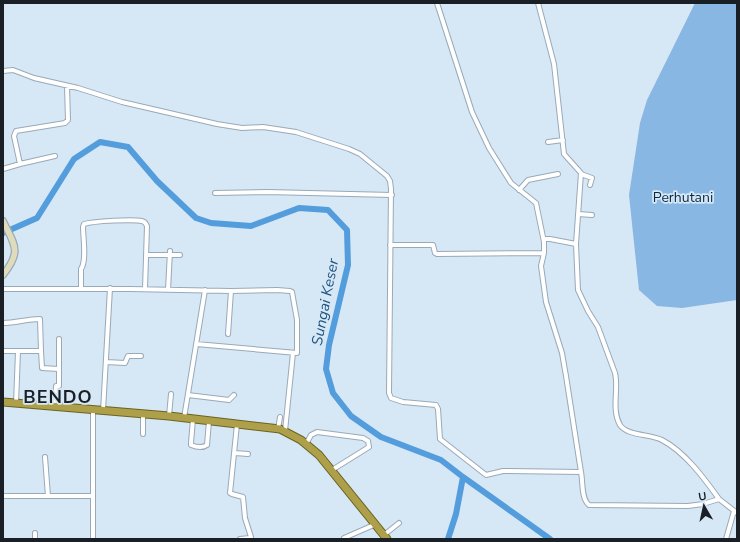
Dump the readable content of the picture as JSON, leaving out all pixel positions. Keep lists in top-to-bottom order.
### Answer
{
  "districts": ["BENDO"],
  "water": ["Sungai Keser"],
  "parks": ["Perhutani"],
  "north": "top"
}
